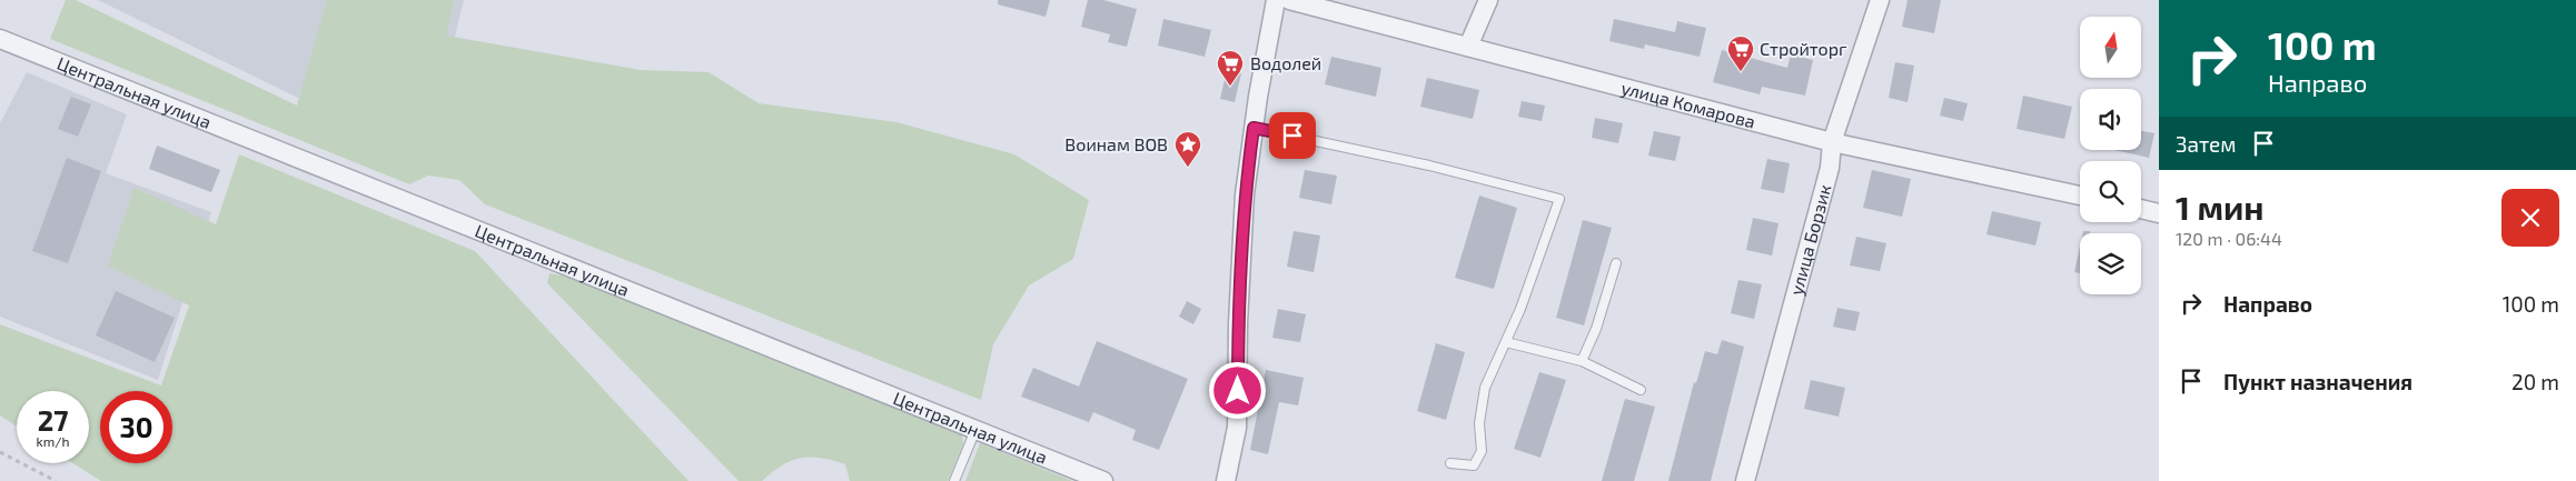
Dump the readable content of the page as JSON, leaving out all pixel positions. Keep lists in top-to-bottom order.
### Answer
{
  "streets": {
    "street": ["Центральная улица", "улица Комарова", "улица Борзик"]
  },
  "crossings": [
    ["улица Комарова", "улица Борзик"]
  ],
  "places": {
    "supermarket": ["Стройторг", "Водолей"],
    "place": ["Воинам ВОВ"]
  },
  "north": "top",
  "page": {
    "turn": ["100 m", "Направо"],
    "then": "Затем",
    "heading": ["1 мин", "120 m · 06:44"],
    "list": [
      {
        "name": "Направо",
        "value": "100 m"
      },
      {
        "name": "Пункт назначения",
        "value": "20 m"
      }
    ],
    "speed": "27 km/h",
    "limit": "30"
  }
}
